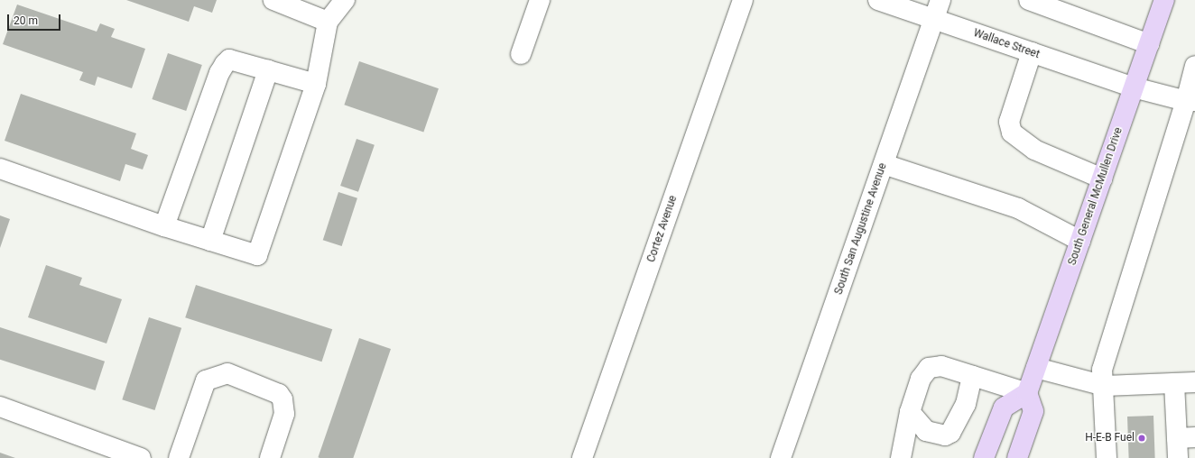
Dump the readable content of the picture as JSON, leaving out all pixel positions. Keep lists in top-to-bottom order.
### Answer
{
  "streets": {
    "main road": ["South General McMullen Drive"],
    "street": ["Wallace Street", "Cortez Avenue", "South San Augustine Avenue"]
  },
  "crossings": [
    ["Wallace Street", "South General McMullen Drive"],
    ["Wallace Street", "South San Augustine Avenue"]
  ],
  "places": ["H-E-B Fuel"],
  "scale_bar": "20 m"
}
